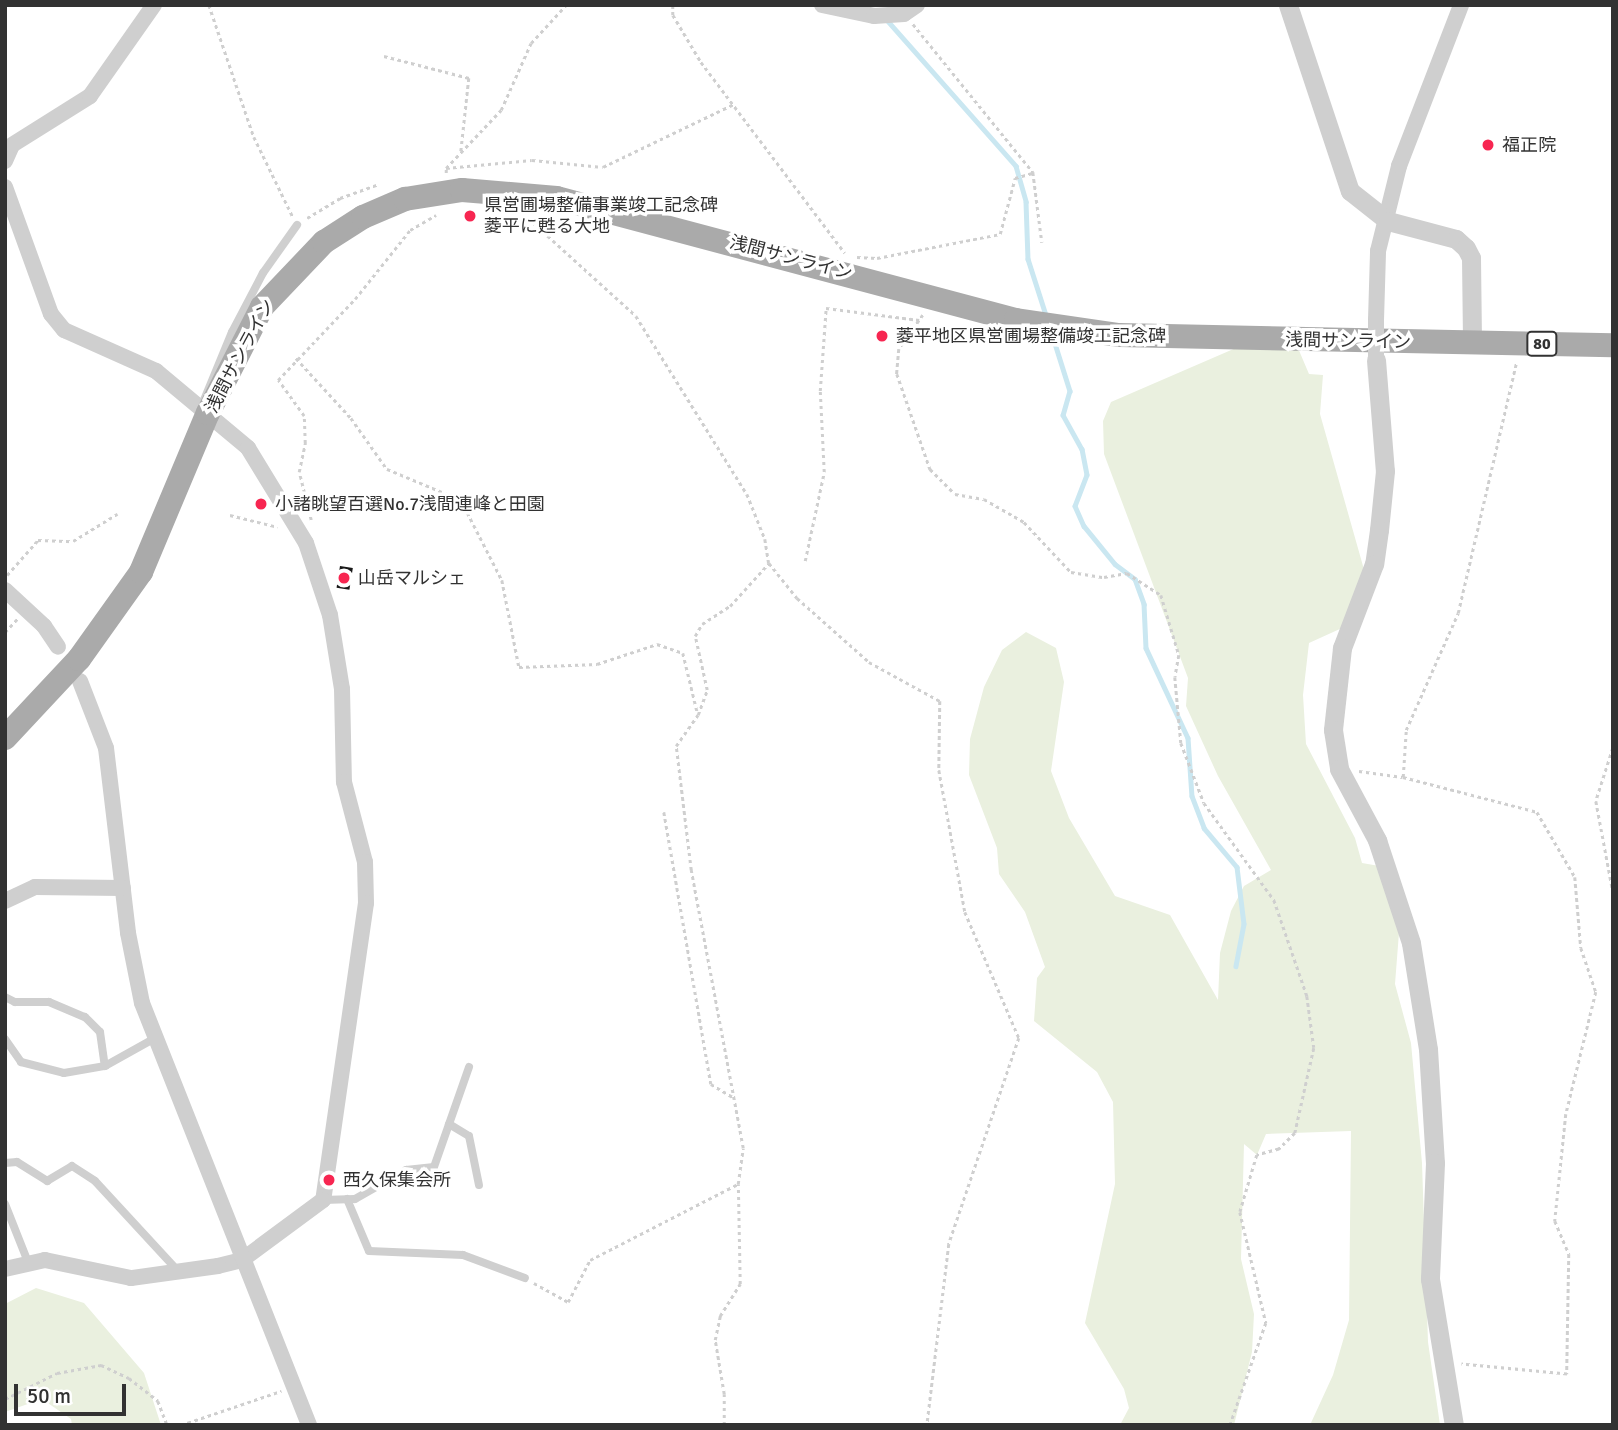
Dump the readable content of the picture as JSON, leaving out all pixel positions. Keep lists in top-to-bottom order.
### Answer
{
  "streets": {
    "main road": ["浅間サンライン", "80"]
  },
  "places": [
    "福正院",
    "県営圃場整備事業竣工記念碑 菱平に甦る大地",
    "菱平地区県営圃場整備竣工記念碑",
    "小諸眺望百選No.7浅間連峰と田園",
    "山岳マルシェ",
    "西久保集会所"
  ],
  "scale_bar": "50 m"
}
